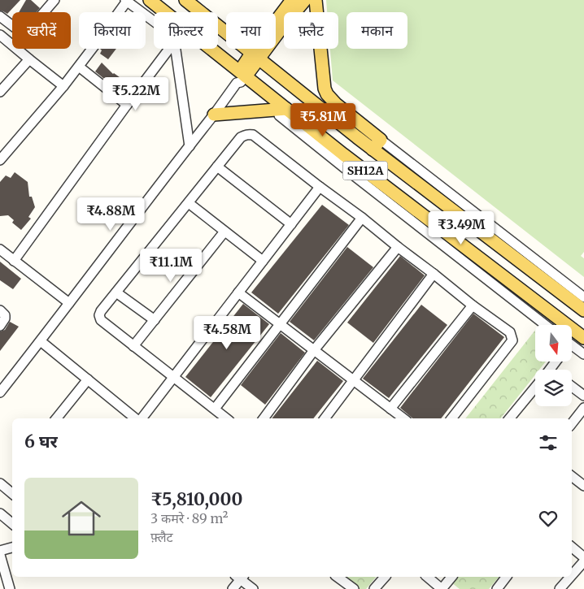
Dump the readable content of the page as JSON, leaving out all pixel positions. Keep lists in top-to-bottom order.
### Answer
{
  "streets": {
    "main road": ["SH12A"]
  },
  "north": "bottom",
  "page": {
    "chip": [
      "खरीदें",
      "किराया",
      "फ़िल्टर",
      "नया",
      "फ़्लैट",
      "मकान"
    ],
    "price": [
      "₹5.22M",
      "₹5.81M",
      "₹4.88M",
      "₹3.49M",
      "₹11.1M",
      "₹4.58M"
    ],
    "heading": "6 घर",
    "list": [
      {
        "name": "₹5,810,000",
        "note": "3 कमरे · 89 m² · फ़्लैट"
      }
    ]
  }
}
